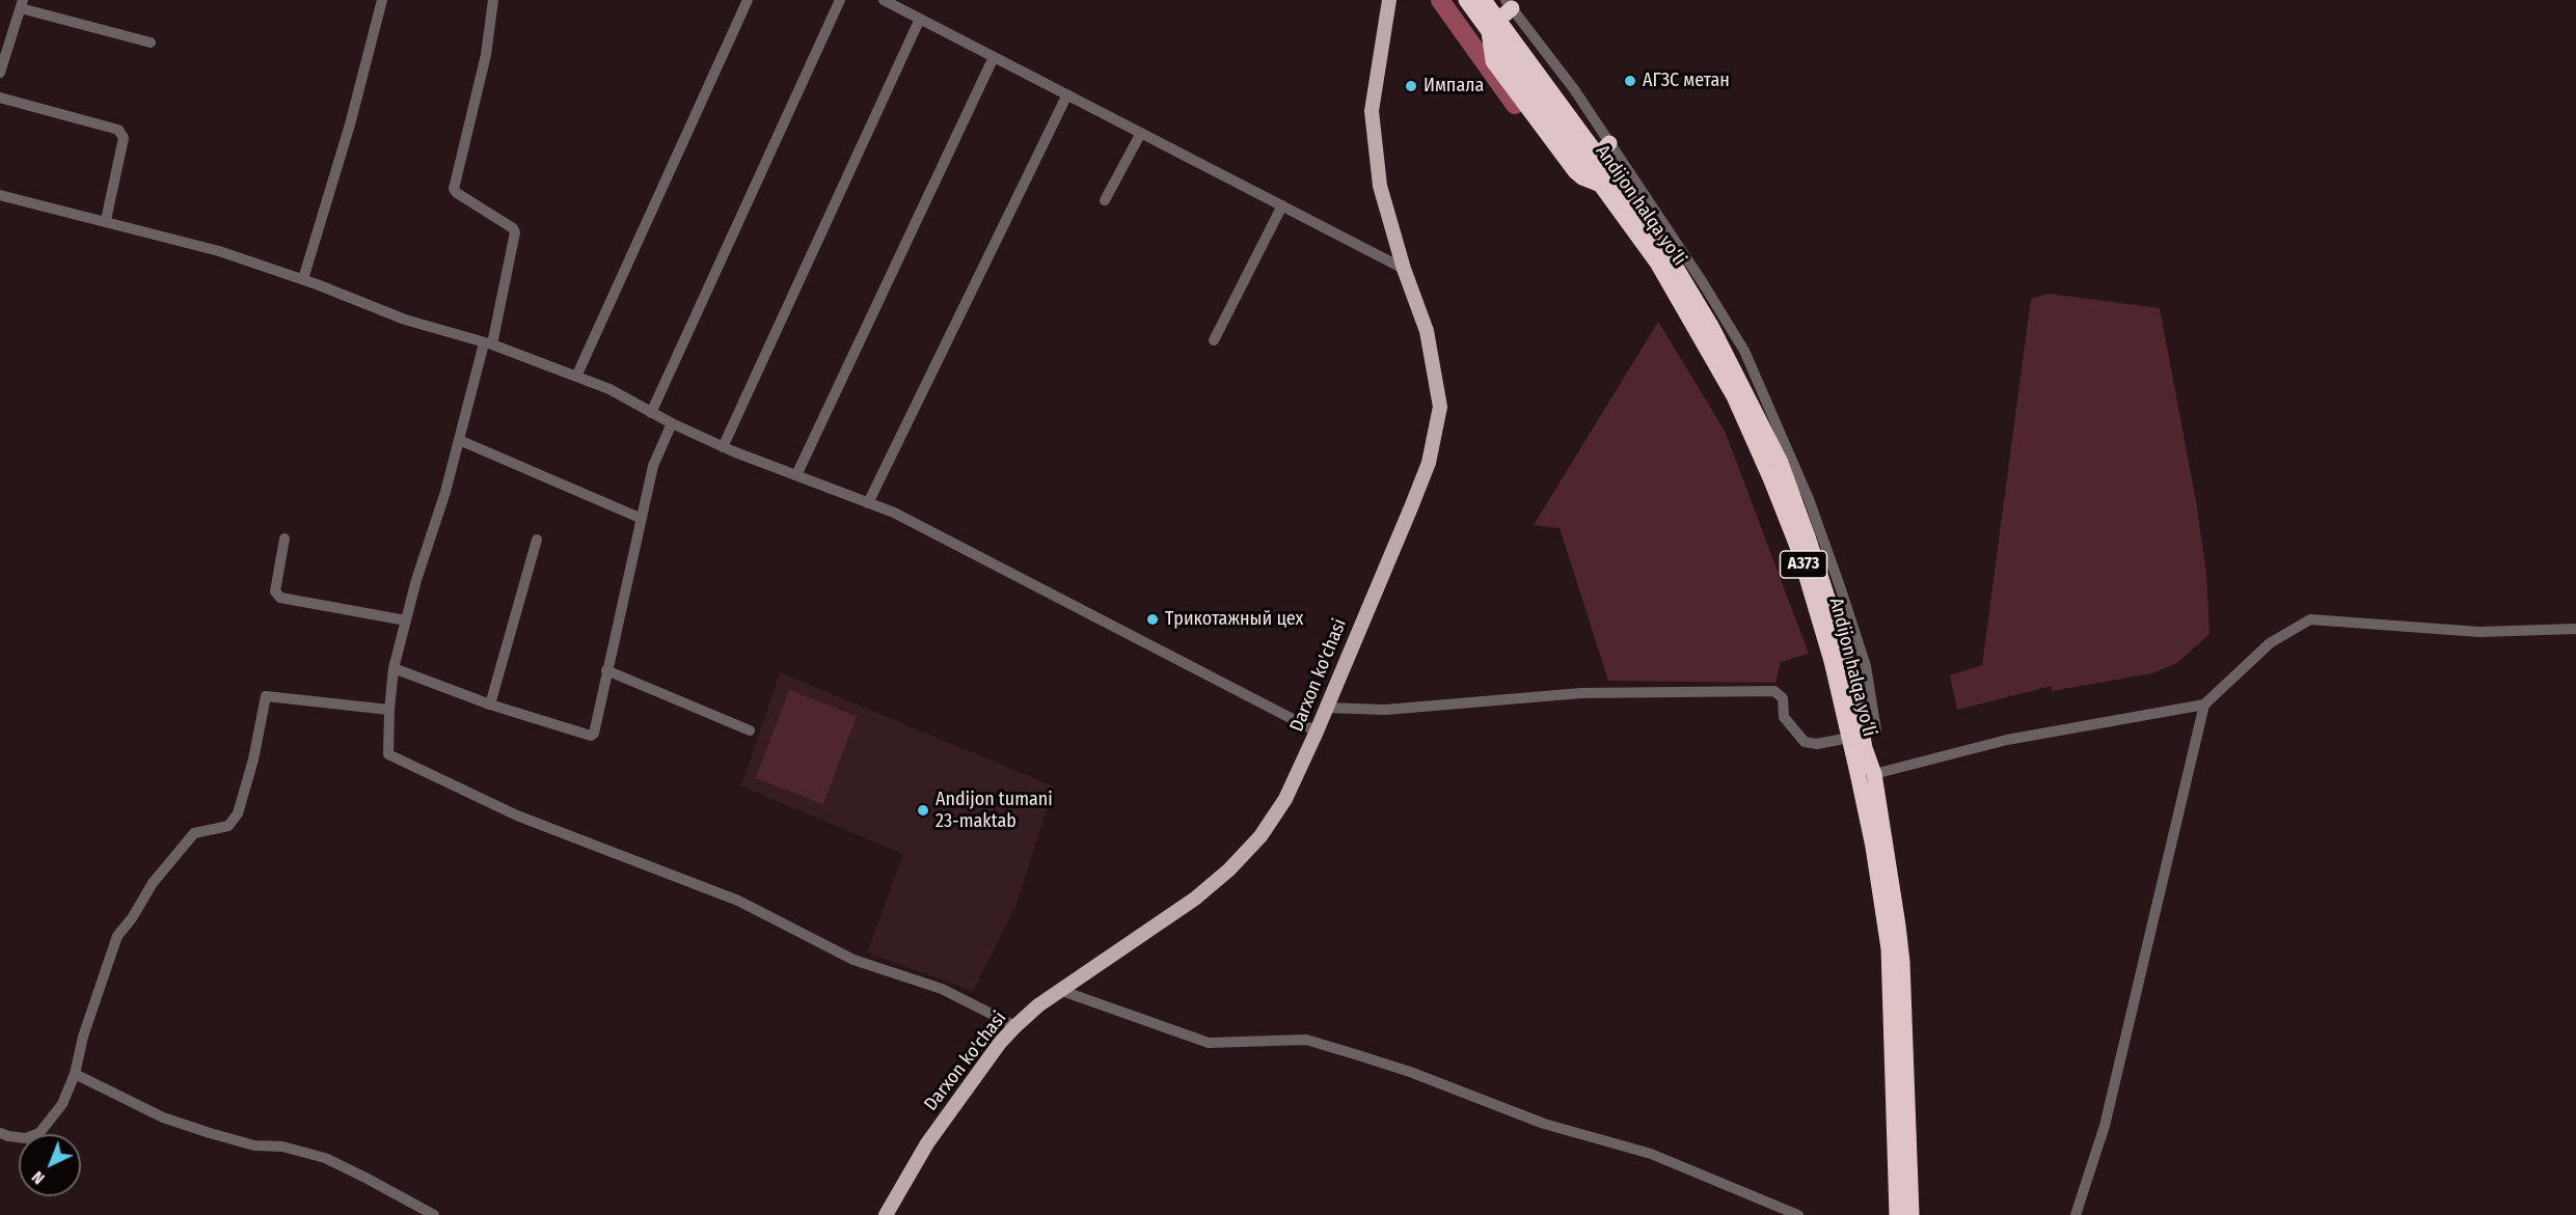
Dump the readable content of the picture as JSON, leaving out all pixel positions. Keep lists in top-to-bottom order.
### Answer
{
  "streets": {
    "highway": ["Andijon halqa yo‘li", "A373"],
    "main road": ["Darxon ko'chasi"]
  },
  "places": [
    "АГЗС метан",
    "Импала",
    "Трикотажный цех",
    "Andijon tumani 23-maktab"
  ],
  "north": "bottom left"
}
